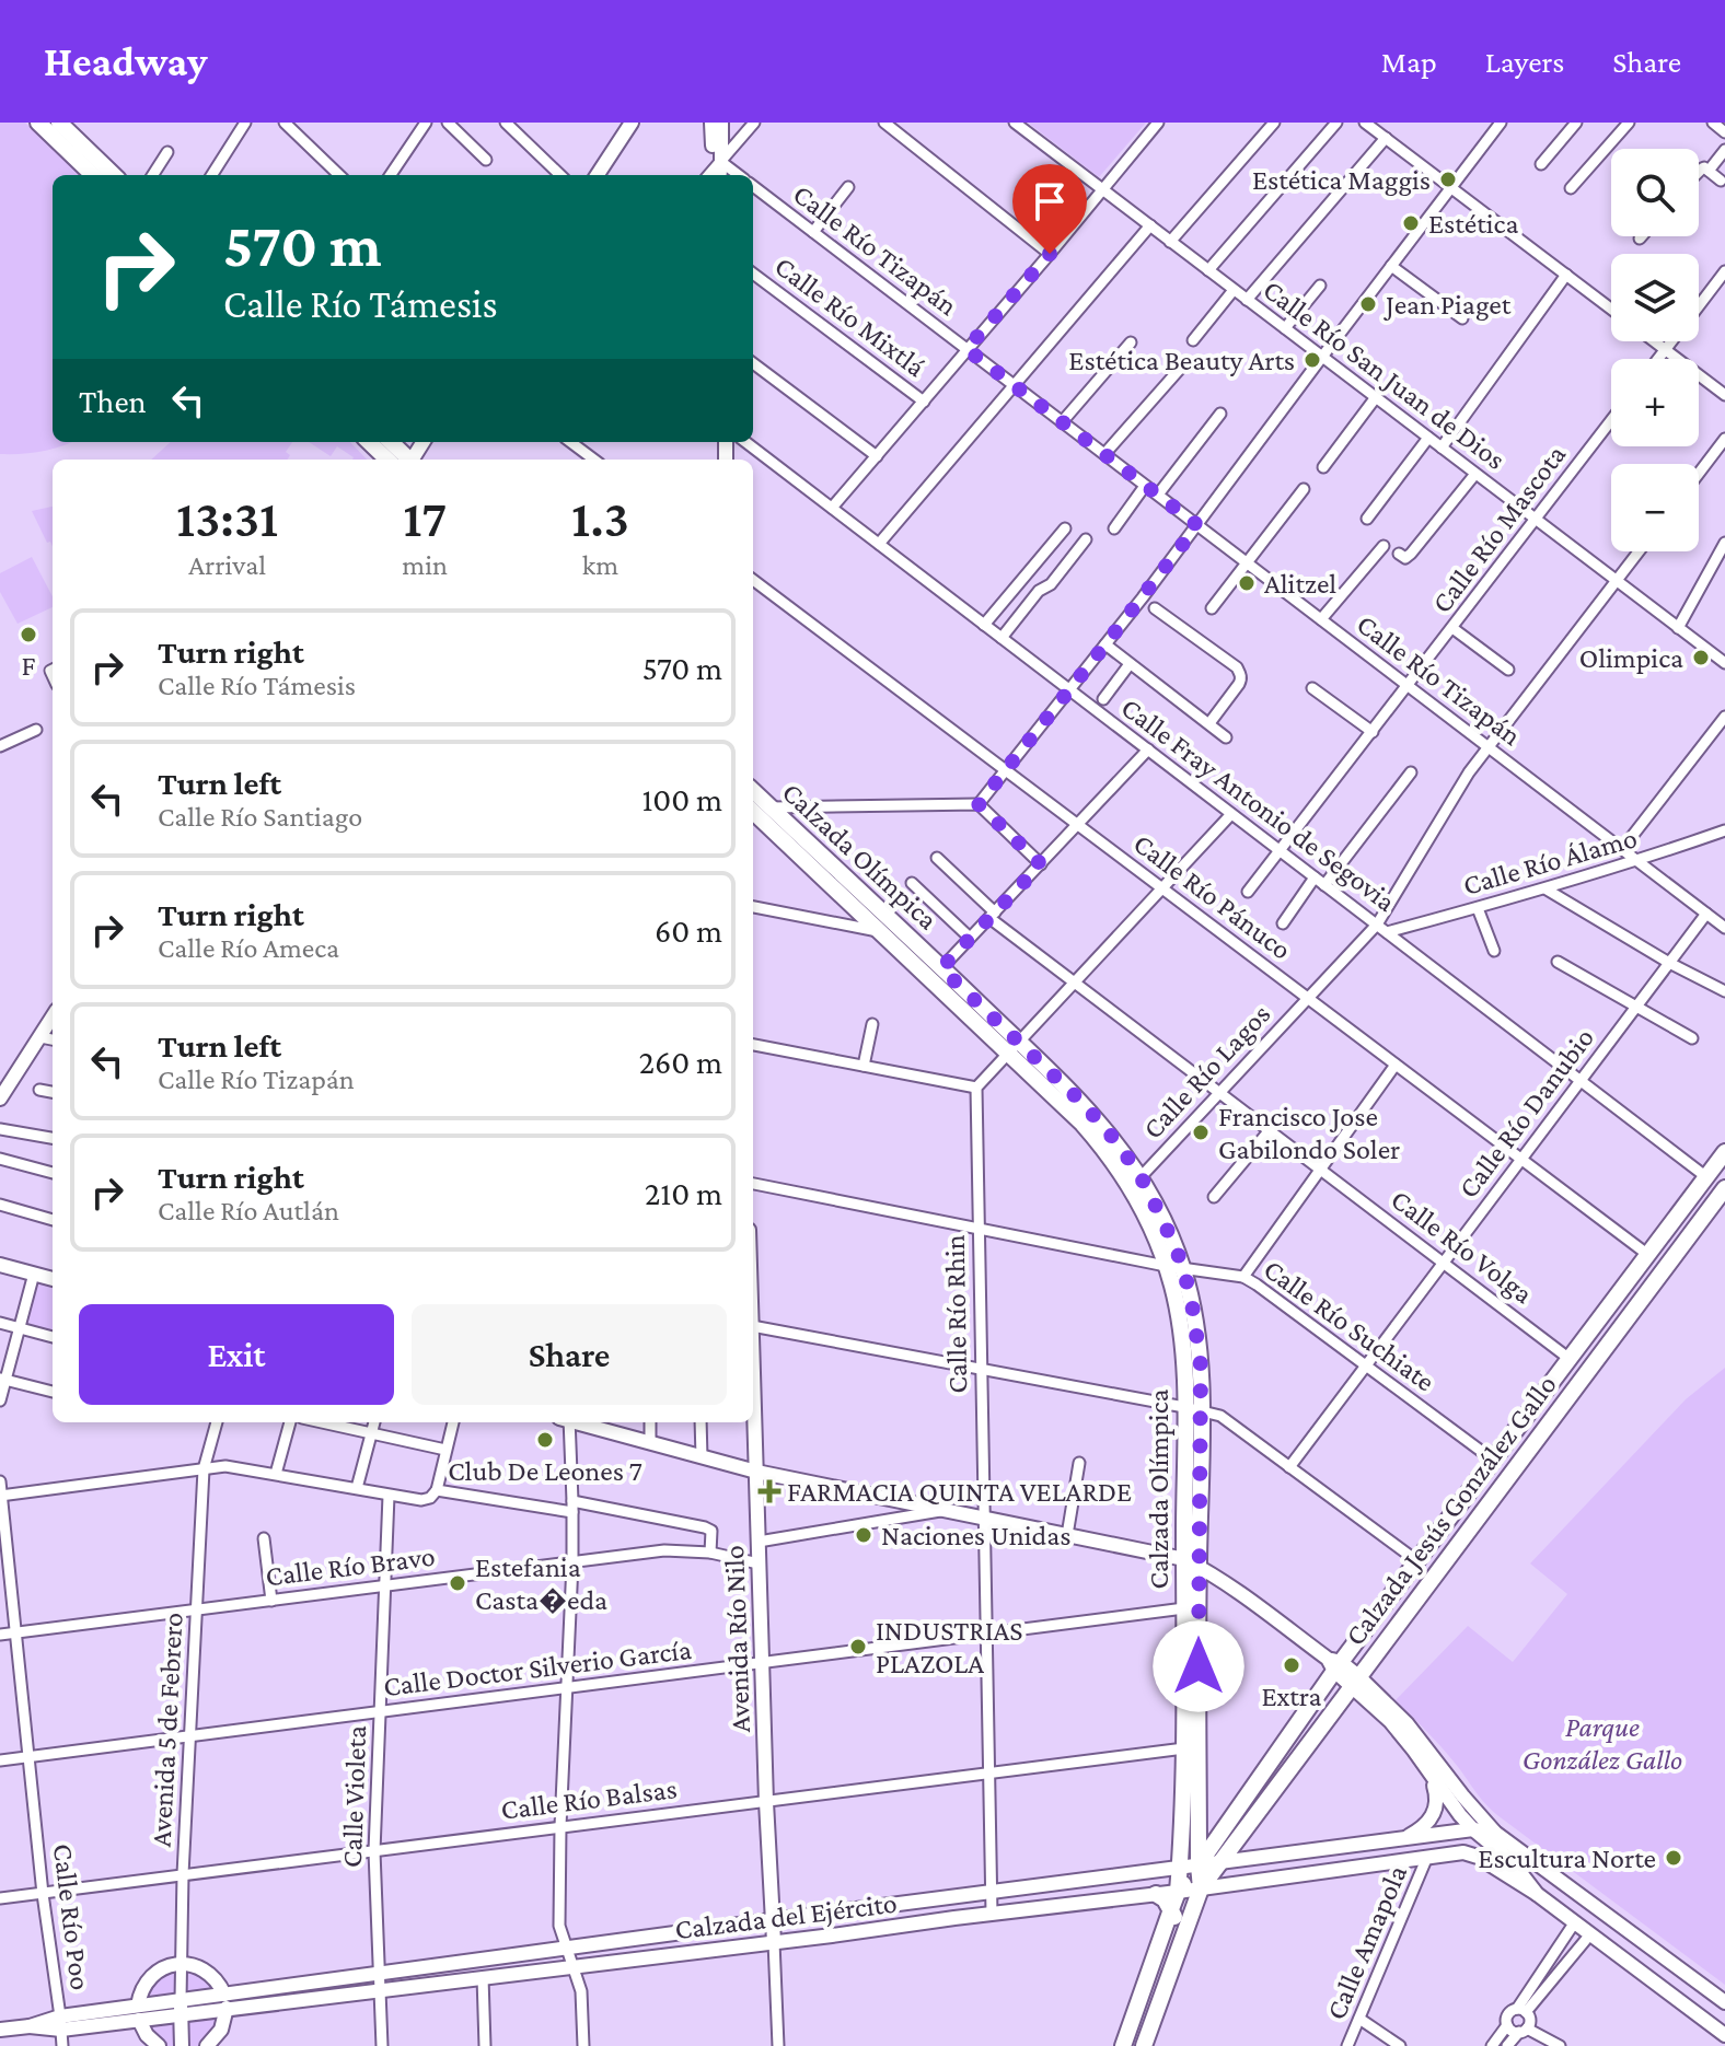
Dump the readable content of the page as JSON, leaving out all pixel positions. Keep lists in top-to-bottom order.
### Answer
{
  "streets": {
    "main road": [
      "Calzada Olímpica",
      "Calzada Jesús González Gallo",
      "Avenida Río Nilo",
      "Avenida 5 de Febrero",
      "Calzada del Ejército"
    ],
    "street": [
      "Calle Río Tizapán",
      "Calle Río Mixtlá",
      "Calle Río San Juan de Dios",
      "Calle Río Mascota",
      "Calle Fray Antonio de Segovia",
      "Calle Río Álamo",
      "Calle Río Pánuco",
      "Calle Río Lagos",
      "Calle Río Danubio",
      "Calle Río Volga",
      "Calle Río Rhin",
      "Calle Río Suchiate",
      "Calle Río Bravo",
      "Calle Doctor Silverio García",
      "Calle Violeta",
      "Calle Río Balsas",
      "Calle Río Poo",
      "Calle Amapola"
    ]
  },
  "crossings": [
    ["Calle Río Tizapán", "Calle Río Mascota"],
    ["Calle Río Tizapán", "Calle Río Álamo"],
    ["Calle Río Tizapán", "Calle Río Lagos"],
    ["Calle Río Tizapán", "Calle Río Danubio"],
    ["Calle Río San Juan de Dios", "Calle Río Mascota"],
    ["Calle Río San Juan de Dios", "Calle Río Lagos"],
    ["Calle Río Mascota", "Calle Fray Antonio de Segovia"],
    ["Calle Fray Antonio de Segovia", "Calle Río Álamo"],
    ["Calle Fray Antonio de Segovia", "Calle Río Lagos"],
    ["Calle Fray Antonio de Segovia", "Calle Río Danubio"],
    ["Calle Fray Antonio de Segovia", "Calzada Jesús González Gallo"],
    ["Calzada Olímpica", "Calle Río Lagos"],
    ["Calzada Olímpica", "Calle Río Suchiate"],
    ["Calzada Olímpica", "Calzada Jesús González Gallo"],
    ["Calzada Olímpica", "Calle Doctor Silverio García"],
    ["Calzada Olímpica", "Calle Río Balsas"],
    ["Calzada Olímpica", "Calzada del Ejército"],
    ["Calle Río Pánuco", "Calle Río Lagos"],
    ["Calle Río Pánuco", "Calle Río Danubio"],
    ["Calle Río Pánuco", "Calzada Jesús González Gallo"],
    ["Calle Río Lagos", "Calle Río Volga"],
    ["Calle Río Danubio", "Calle Río Volga"],
    ["Calle Río Danubio", "Calle Río Suchiate"],
    ["Calle Río Volga", "Calzada Jesús González Gallo"],
    ["Calle Río Rhin", "Calle Río Suchiate"],
    ["Calle Río Rhin", "Calle Doctor Silverio García"],
    ["Calle Río Rhin", "Calle Río Balsas"],
    ["Calle Río Rhin", "Calzada del Ejército"],
    ["Calle Río Suchiate", "Calzada Jesús González Gallo"],
    ["Calzada Jesús González Gallo", "Calzada del Ejército"],
    ["Calle Río Bravo", "Avenida Río Nilo"],
    ["Calle Río Bravo", "Avenida 5 de Febrero"],
    ["Calle Río Bravo", "Calle Violeta"],
    ["Calle Río Bravo", "Calle Río Poo"],
    ["Avenida Río Nilo", "Calle Doctor Silverio García"],
    ["Avenida Río Nilo", "Calle Río Balsas"],
    ["Avenida Río Nilo", "Calzada del Ejército"],
    ["Calle Doctor Silverio García", "Avenida 5 de Febrero"],
    ["Calle Doctor Silverio García", "Calle Violeta"],
    ["Calle Doctor Silverio García", "Calle Río Poo"],
    ["Avenida 5 de Febrero", "Calle Río Balsas"],
    ["Avenida 5 de Febrero", "Calzada del Ejército"],
    ["Calle Violeta", "Calle Río Balsas"],
    ["Calle Violeta", "Calzada del Ejército"],
    ["Calle Río Balsas", "Calle Río Poo"],
    ["Calzada del Ejército", "Calle Río Poo"],
    ["Calzada del Ejército", "Calle Amapola"]
  ],
  "parks": ["Parque González Gallo"],
  "places": {
    "other": [
      "Estética Maggis",
      "Estética",
      "Jean Piaget",
      "Estética Beauty Arts",
      "Alitzel",
      "F",
      "Olimpica",
      "Francisco Jose Gabilondo Soler",
      "Club De Leones 7",
      "Naciones Unidas",
      "Estefania Casta�eda",
      "INDUSTRIAS PLAZOLA",
      "Extra",
      "Escultura Norte"
    ],
    "health": ["FARMACIA QUINTA VELARDE"]
  },
  "page": {
    "header": "Headway",
    "nav": ["Map", "Layers", "Share"],
    "map_buttons": ["+", "−"],
    "turn": ["570 m", "Calle Río Támesis"],
    "then": "Then",
    "eta": [
      "13:31",
      "Arrival",
      "17",
      "min",
      "1.3",
      "km"
    ],
    "list": [
      {
        "name": "Turn right",
        "note": "Calle Río Támesis",
        "value": "570 m"
      },
      {
        "name": "Turn left",
        "note": "Calle Río Santiago",
        "value": "100 m"
      },
      {
        "name": "Turn right",
        "note": "Calle Río Ameca",
        "value": "60 m"
      },
      {
        "name": "Turn left",
        "note": "Calle Río Tizapán",
        "value": "260 m"
      },
      {
        "name": "Turn right",
        "note": "Calle Río Autlán",
        "value": "210 m"
      }
    ],
    "buttons": ["Exit", "Share"]
  }
}
